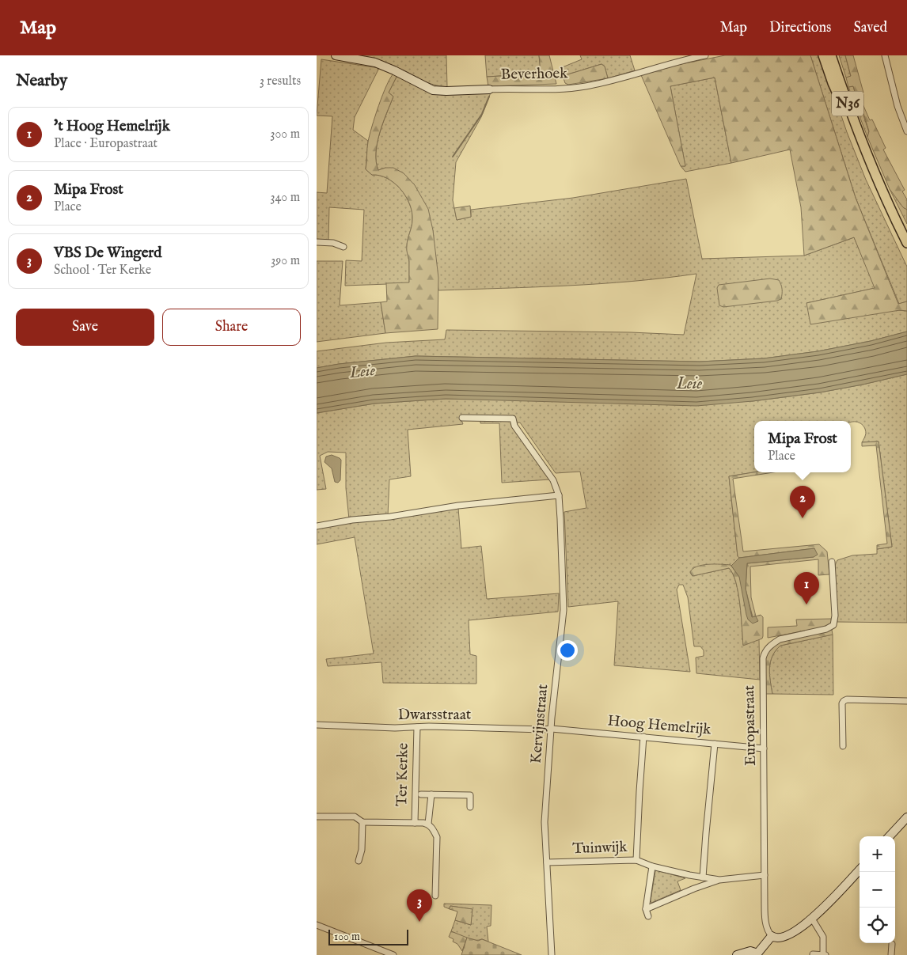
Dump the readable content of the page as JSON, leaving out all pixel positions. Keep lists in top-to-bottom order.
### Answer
{
  "streets": {
    "main road": ["N36"],
    "street": [
      "Beverhoek",
      "Dwarsstraat",
      "Kervijnstraat",
      "Hoog Hemelrijk",
      "Europastraat",
      "Ter Kerke",
      "Tuinwijk"
    ]
  },
  "crossings": [
    ["Dwarsstraat", "Kervijnstraat"],
    ["Dwarsstraat", "Hoog Hemelrijk"],
    ["Dwarsstraat", "Ter Kerke"],
    ["Kervijnstraat", "Hoog Hemelrijk"],
    ["Kervijnstraat", "Tuinwijk"],
    ["Hoog Hemelrijk", "Europastraat"],
    ["Europastraat", "Tuinwijk"]
  ],
  "water": ["Leie"],
  "scale_bar": "100 m",
  "page": {
    "header": "Map",
    "nav": ["Map", "Directions", "Saved"],
    "heading": ["Nearby", "3 results"],
    "list": [
      {
        "mark": "1",
        "name": "'t Hoog Hemelrijk",
        "note": "Place · Europastraat",
        "value": "300 m"
      },
      {
        "mark": "2",
        "name": "Mipa Frost",
        "note": "Place",
        "value": "340 m"
      },
      {
        "mark": "3",
        "name": "VBS De Wingerd",
        "note": "School · Ter Kerke",
        "value": "390 m"
      }
    ],
    "buttons": ["Save", "Share"],
    "popup": ["Mipa Frost", "Place"],
    "pins": ["2", "1", "3"],
    "map_buttons": ["+", "−"],
    "scale": "100 m"
  }
}
